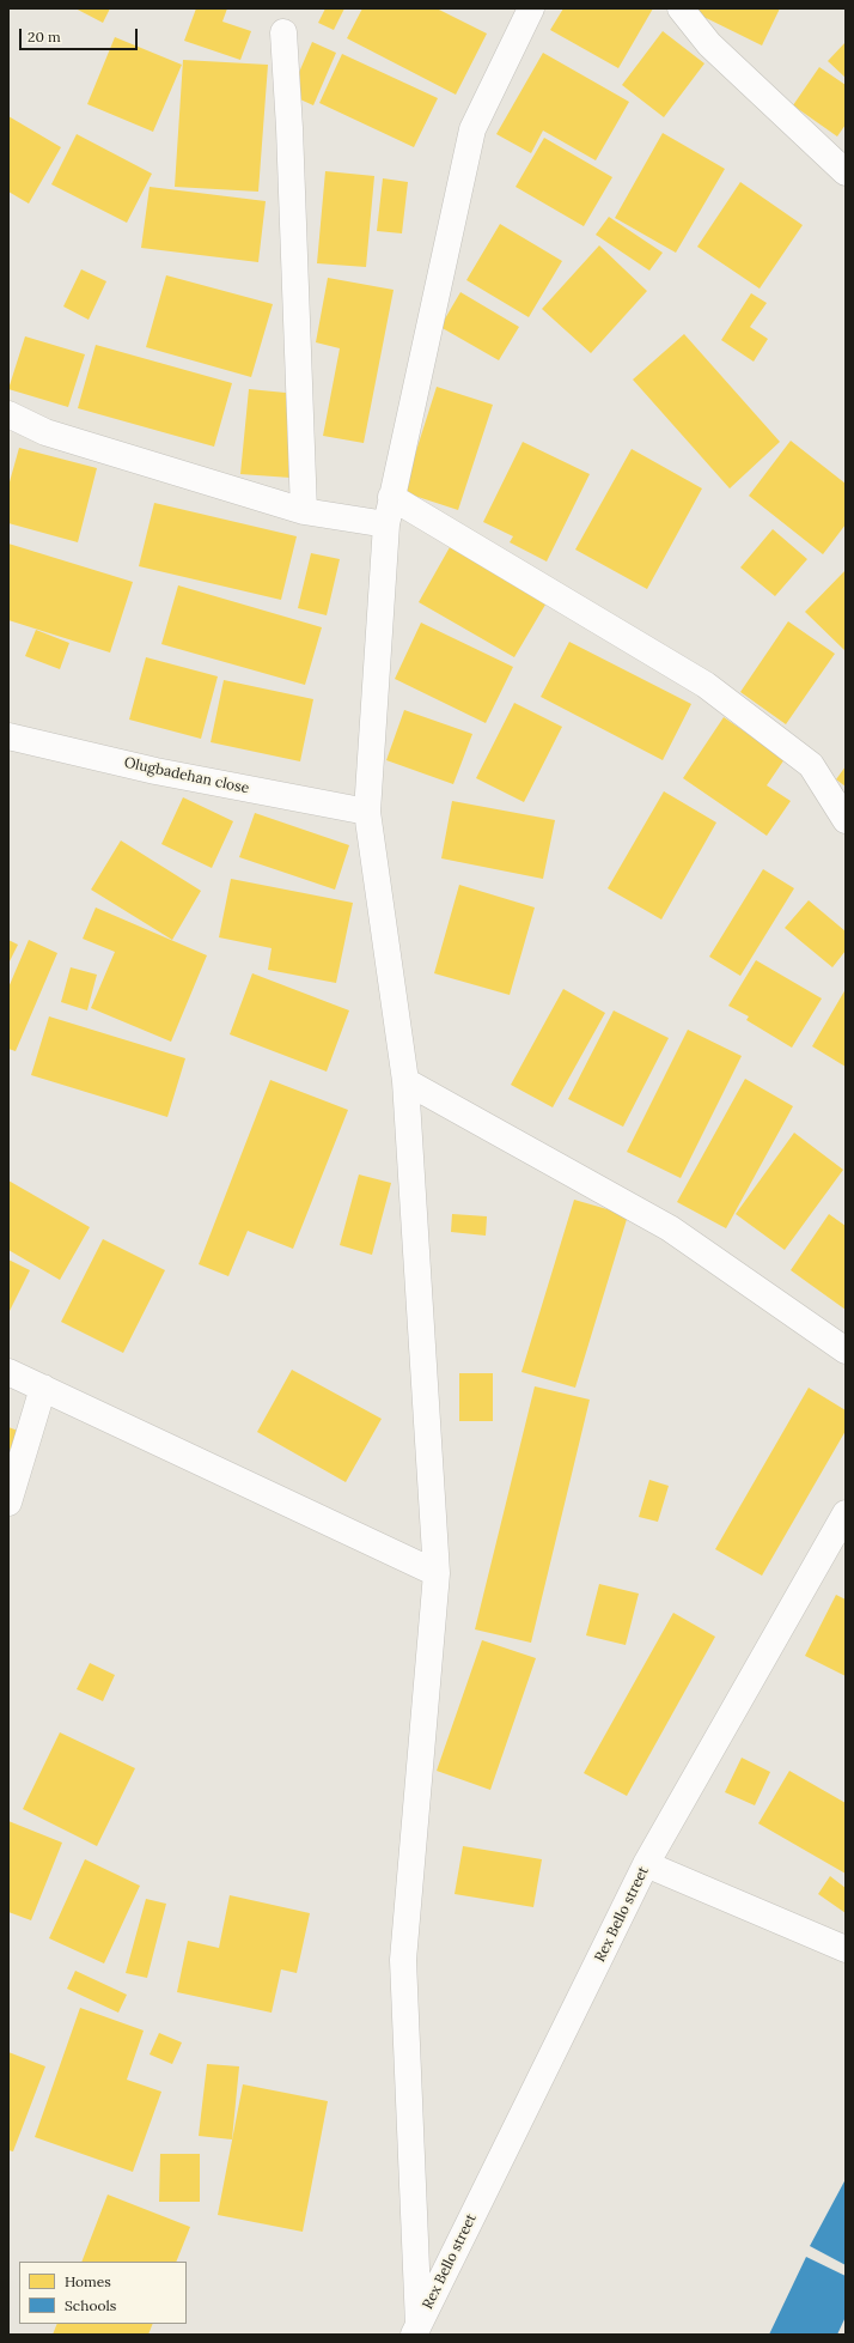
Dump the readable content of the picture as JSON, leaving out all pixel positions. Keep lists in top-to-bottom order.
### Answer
{
  "streets": {
    "street": ["Olugbadehan close", "Rex Bello street"]
  },
  "legend": ["Homes", "Schools"],
  "scale_bar": "20 m"
}
